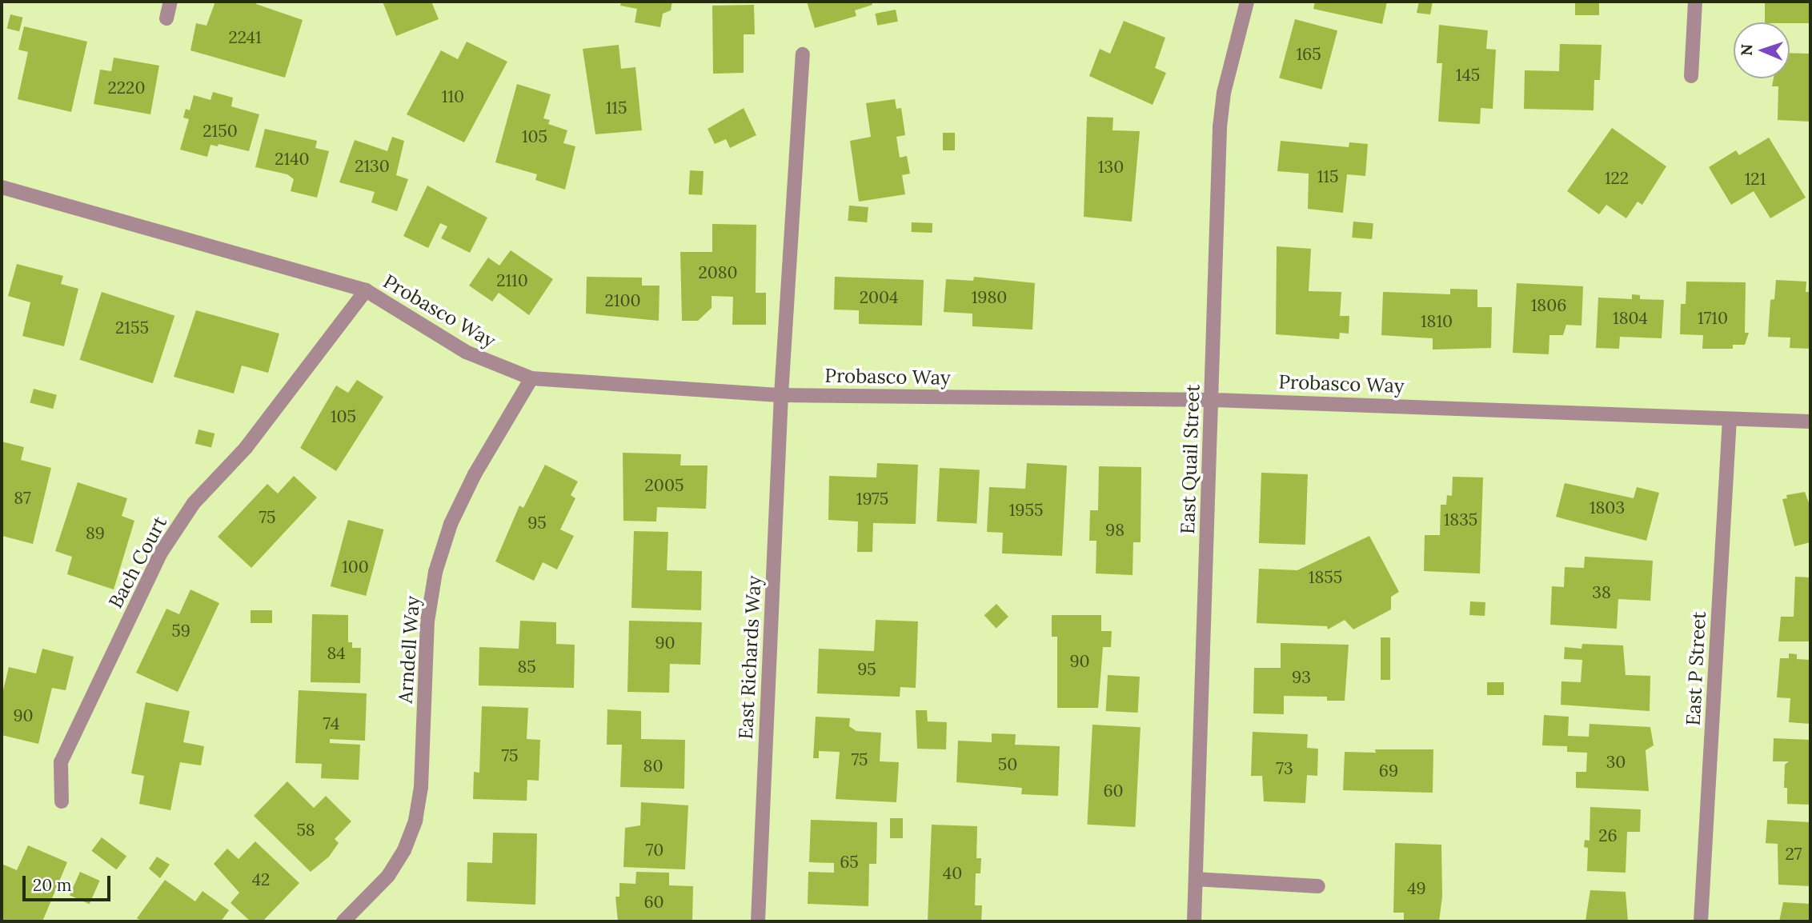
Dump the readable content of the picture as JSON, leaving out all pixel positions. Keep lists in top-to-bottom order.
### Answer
{
  "streets": {
    "street": [
      "Probasco Way",
      "East Quail Street",
      "Bach Court",
      "Arndell Way",
      "East Richards Way",
      "East P Street"
    ]
  },
  "crossings": [
    ["Probasco Way", "East Quail Street"],
    ["Probasco Way", "Bach Court"],
    ["Probasco Way", "Arndell Way"],
    ["Probasco Way", "East Richards Way"],
    ["Probasco Way", "East P Street"]
  ],
  "house_numbers": [
    "2241",
    "165",
    "145",
    "2220",
    "110",
    "115",
    "2150",
    "105",
    "2140",
    "2130",
    "130",
    "115",
    "122",
    "121",
    "2080",
    "2110",
    "2004",
    "1980",
    "2100",
    "1806",
    "1804",
    "1710",
    "1810",
    "2155",
    "105",
    "2005",
    "87",
    "1975",
    "1803",
    "1955",
    "75",
    "1835",
    "95",
    "98",
    "89",
    "100",
    "1855",
    "38",
    "59",
    "90",
    "84",
    "90",
    "85",
    "95",
    "93",
    "90",
    "74",
    "75",
    "75",
    "30",
    "50",
    "80",
    "73",
    "69",
    "60",
    "58",
    "26",
    "70",
    "27",
    "65",
    "40",
    "42",
    "49",
    "60"
  ],
  "scale_bar": "20 m",
  "north": "left"
}
